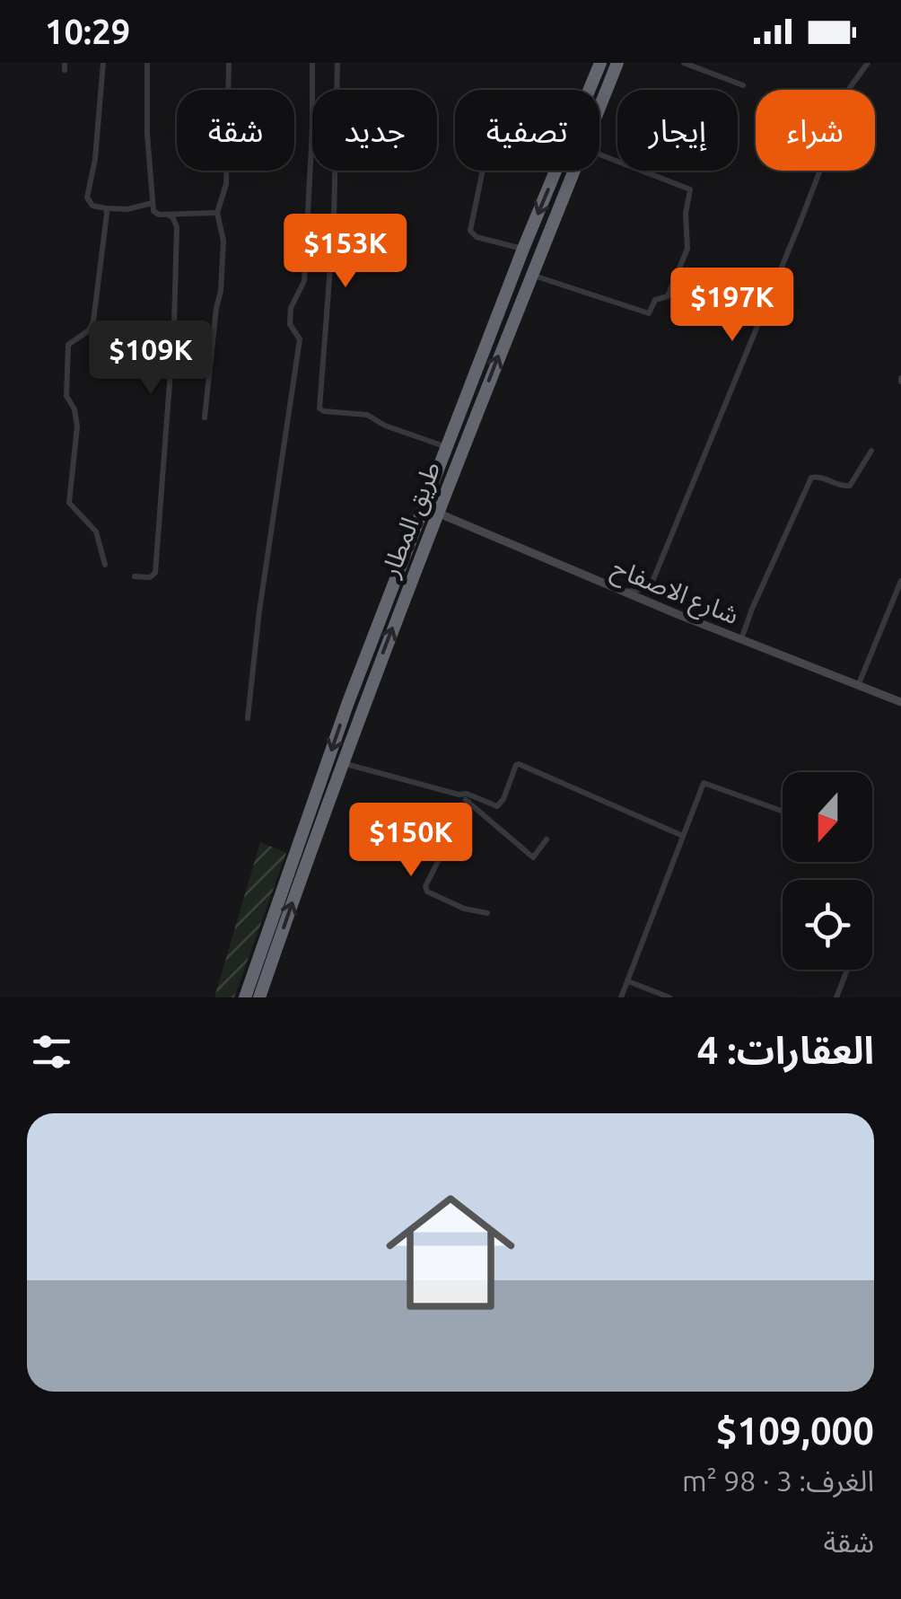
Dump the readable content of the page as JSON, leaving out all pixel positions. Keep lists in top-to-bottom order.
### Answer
{
  "streets": {
    "highway": ["طريق المطار"],
    "street": ["شارع الاصفاح"]
  },
  "crossings": [
    ["طريق المطار", "شارع الاصفاح"]
  ],
  "north": "bottom",
  "page": {
    "status": "10:29",
    "chip": [
      "شراء",
      "إيجار",
      "تصفية",
      "جديد",
      "شقة"
    ],
    "price": [
      "$153K",
      "$197K",
      "$109K",
      "$150K"
    ],
    "heading": "العقارات: 4",
    "list": [
      {
        "name": "$109,000",
        "note": "الغرف: 3 · 98 m² · شقة"
      }
    ]
  }
}
